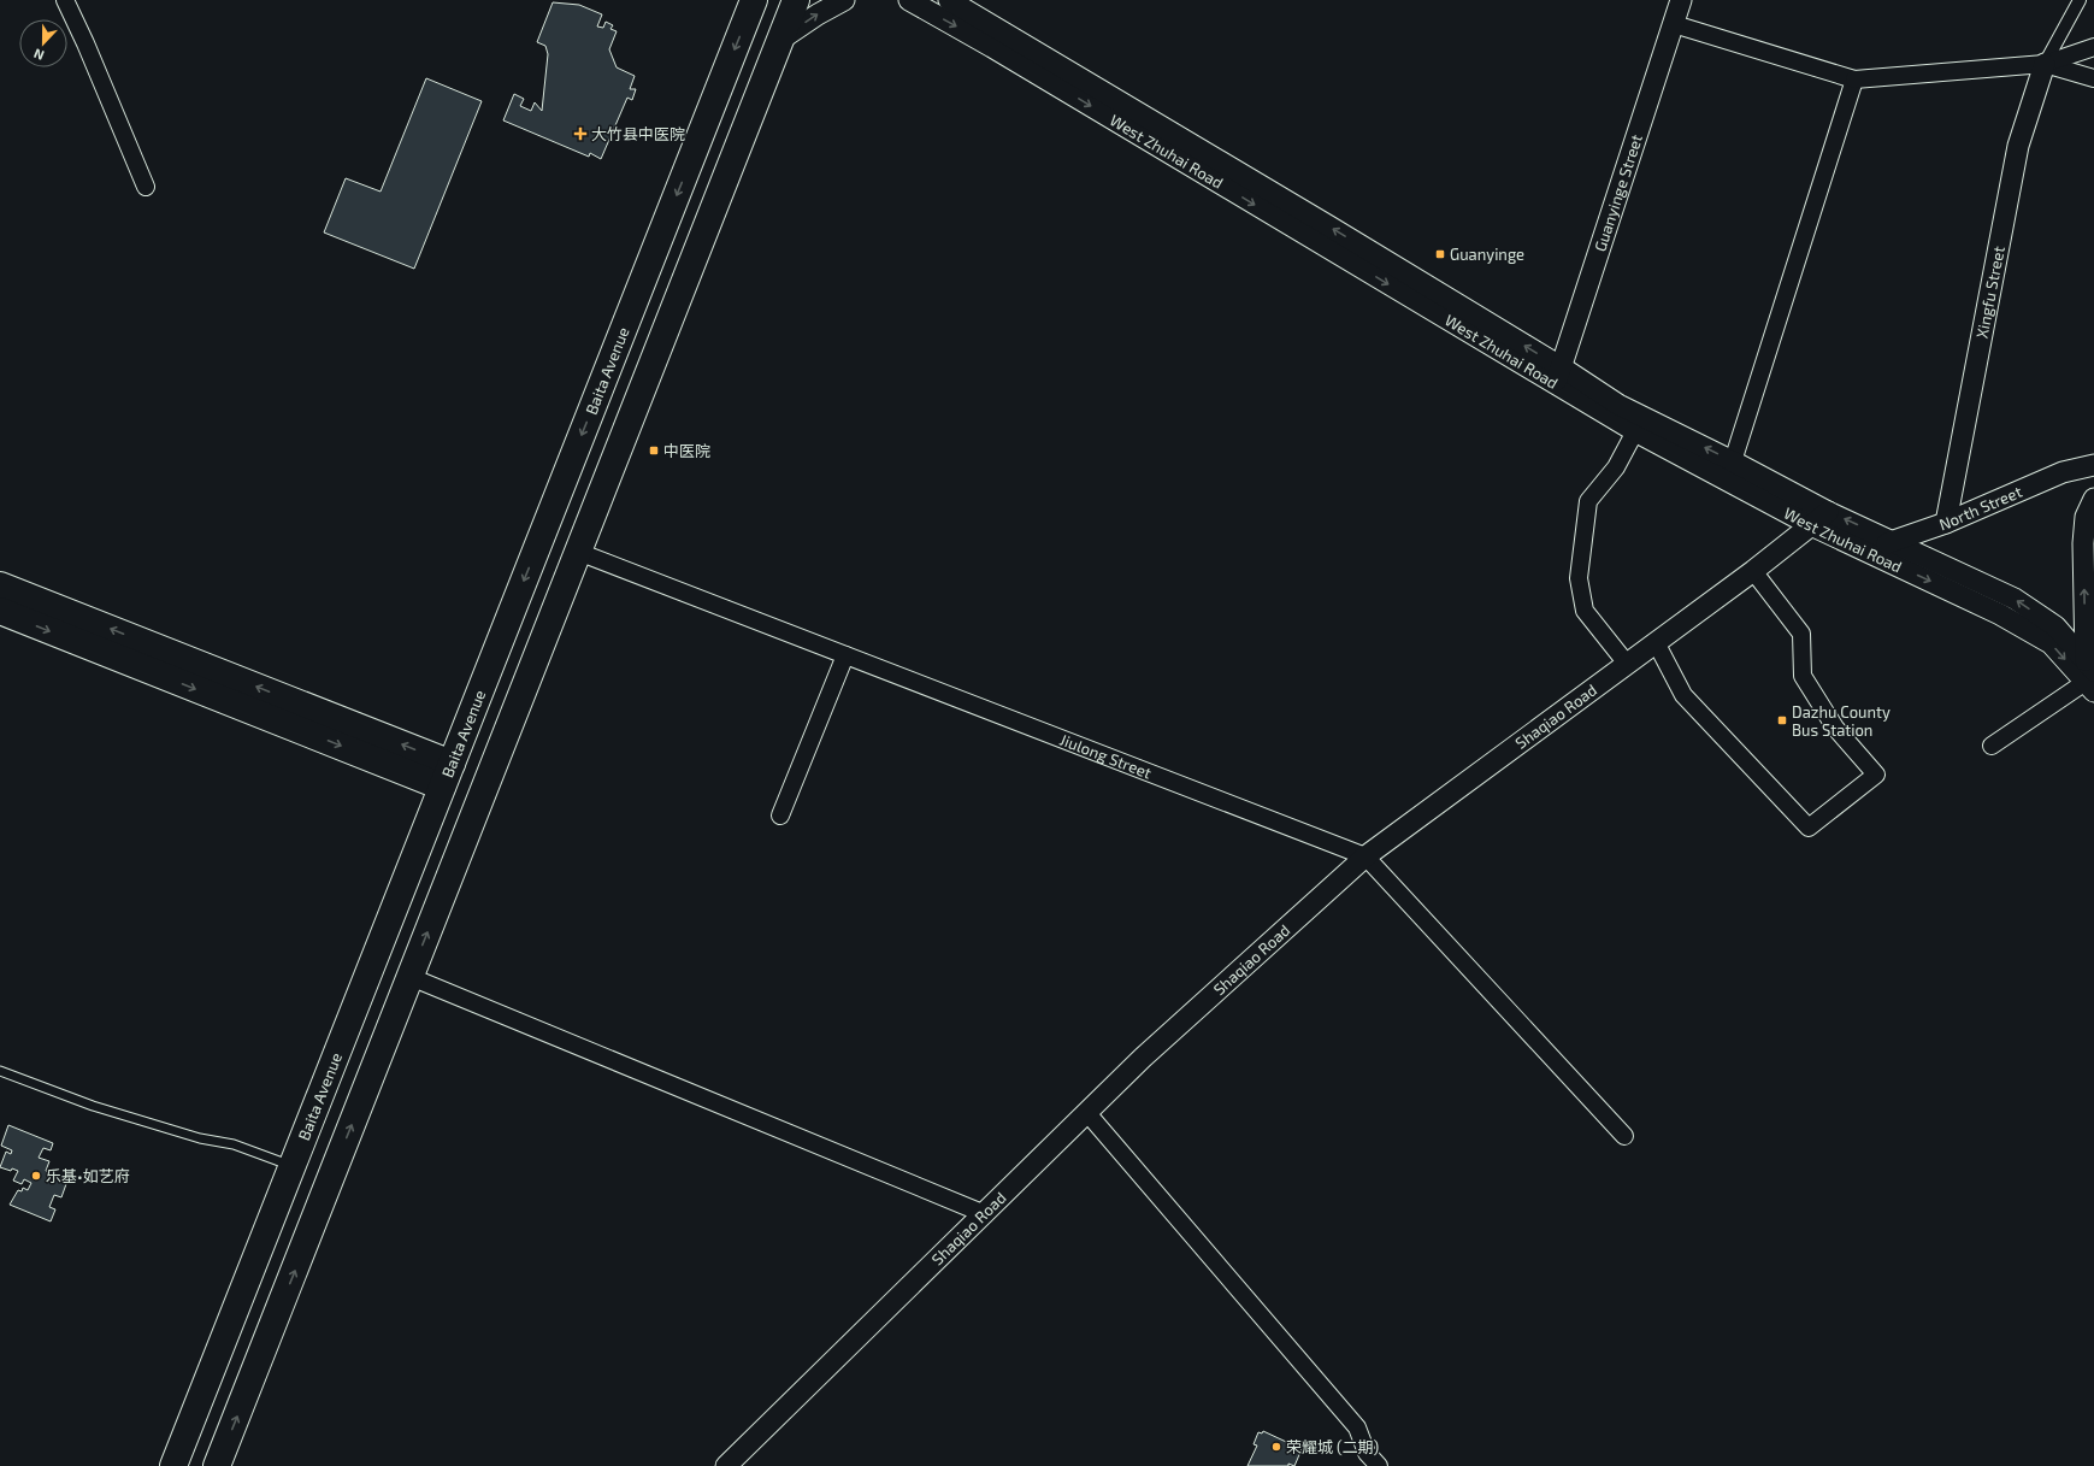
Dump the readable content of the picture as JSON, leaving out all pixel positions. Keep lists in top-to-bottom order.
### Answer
{
  "streets": {
    "highway": ["Baita Avenue"],
    "street": [
      "West Zhuhai Road",
      "Guanyinge Street",
      "Xingfu Street",
      "North Street",
      "Shaqiao Road",
      "Jiulong Street"
    ]
  },
  "crossings": [
    ["West Zhuhai Road", "Guanyinge Street"],
    ["West Zhuhai Road", "North Street"],
    ["West Zhuhai Road", "Shaqiao Road"],
    ["Xingfu Street", "North Street"],
    ["Shaqiao Road", "Jiulong Street"]
  ],
  "places": {
    "health": ["大竹县中医院"],
    "transit": ["Guanyinge", "中医院", "Dazhu County Bus Station"],
    "other": ["乐基•如艺府", "荣耀城 (二期)"]
  },
  "north": "bottom"
}
